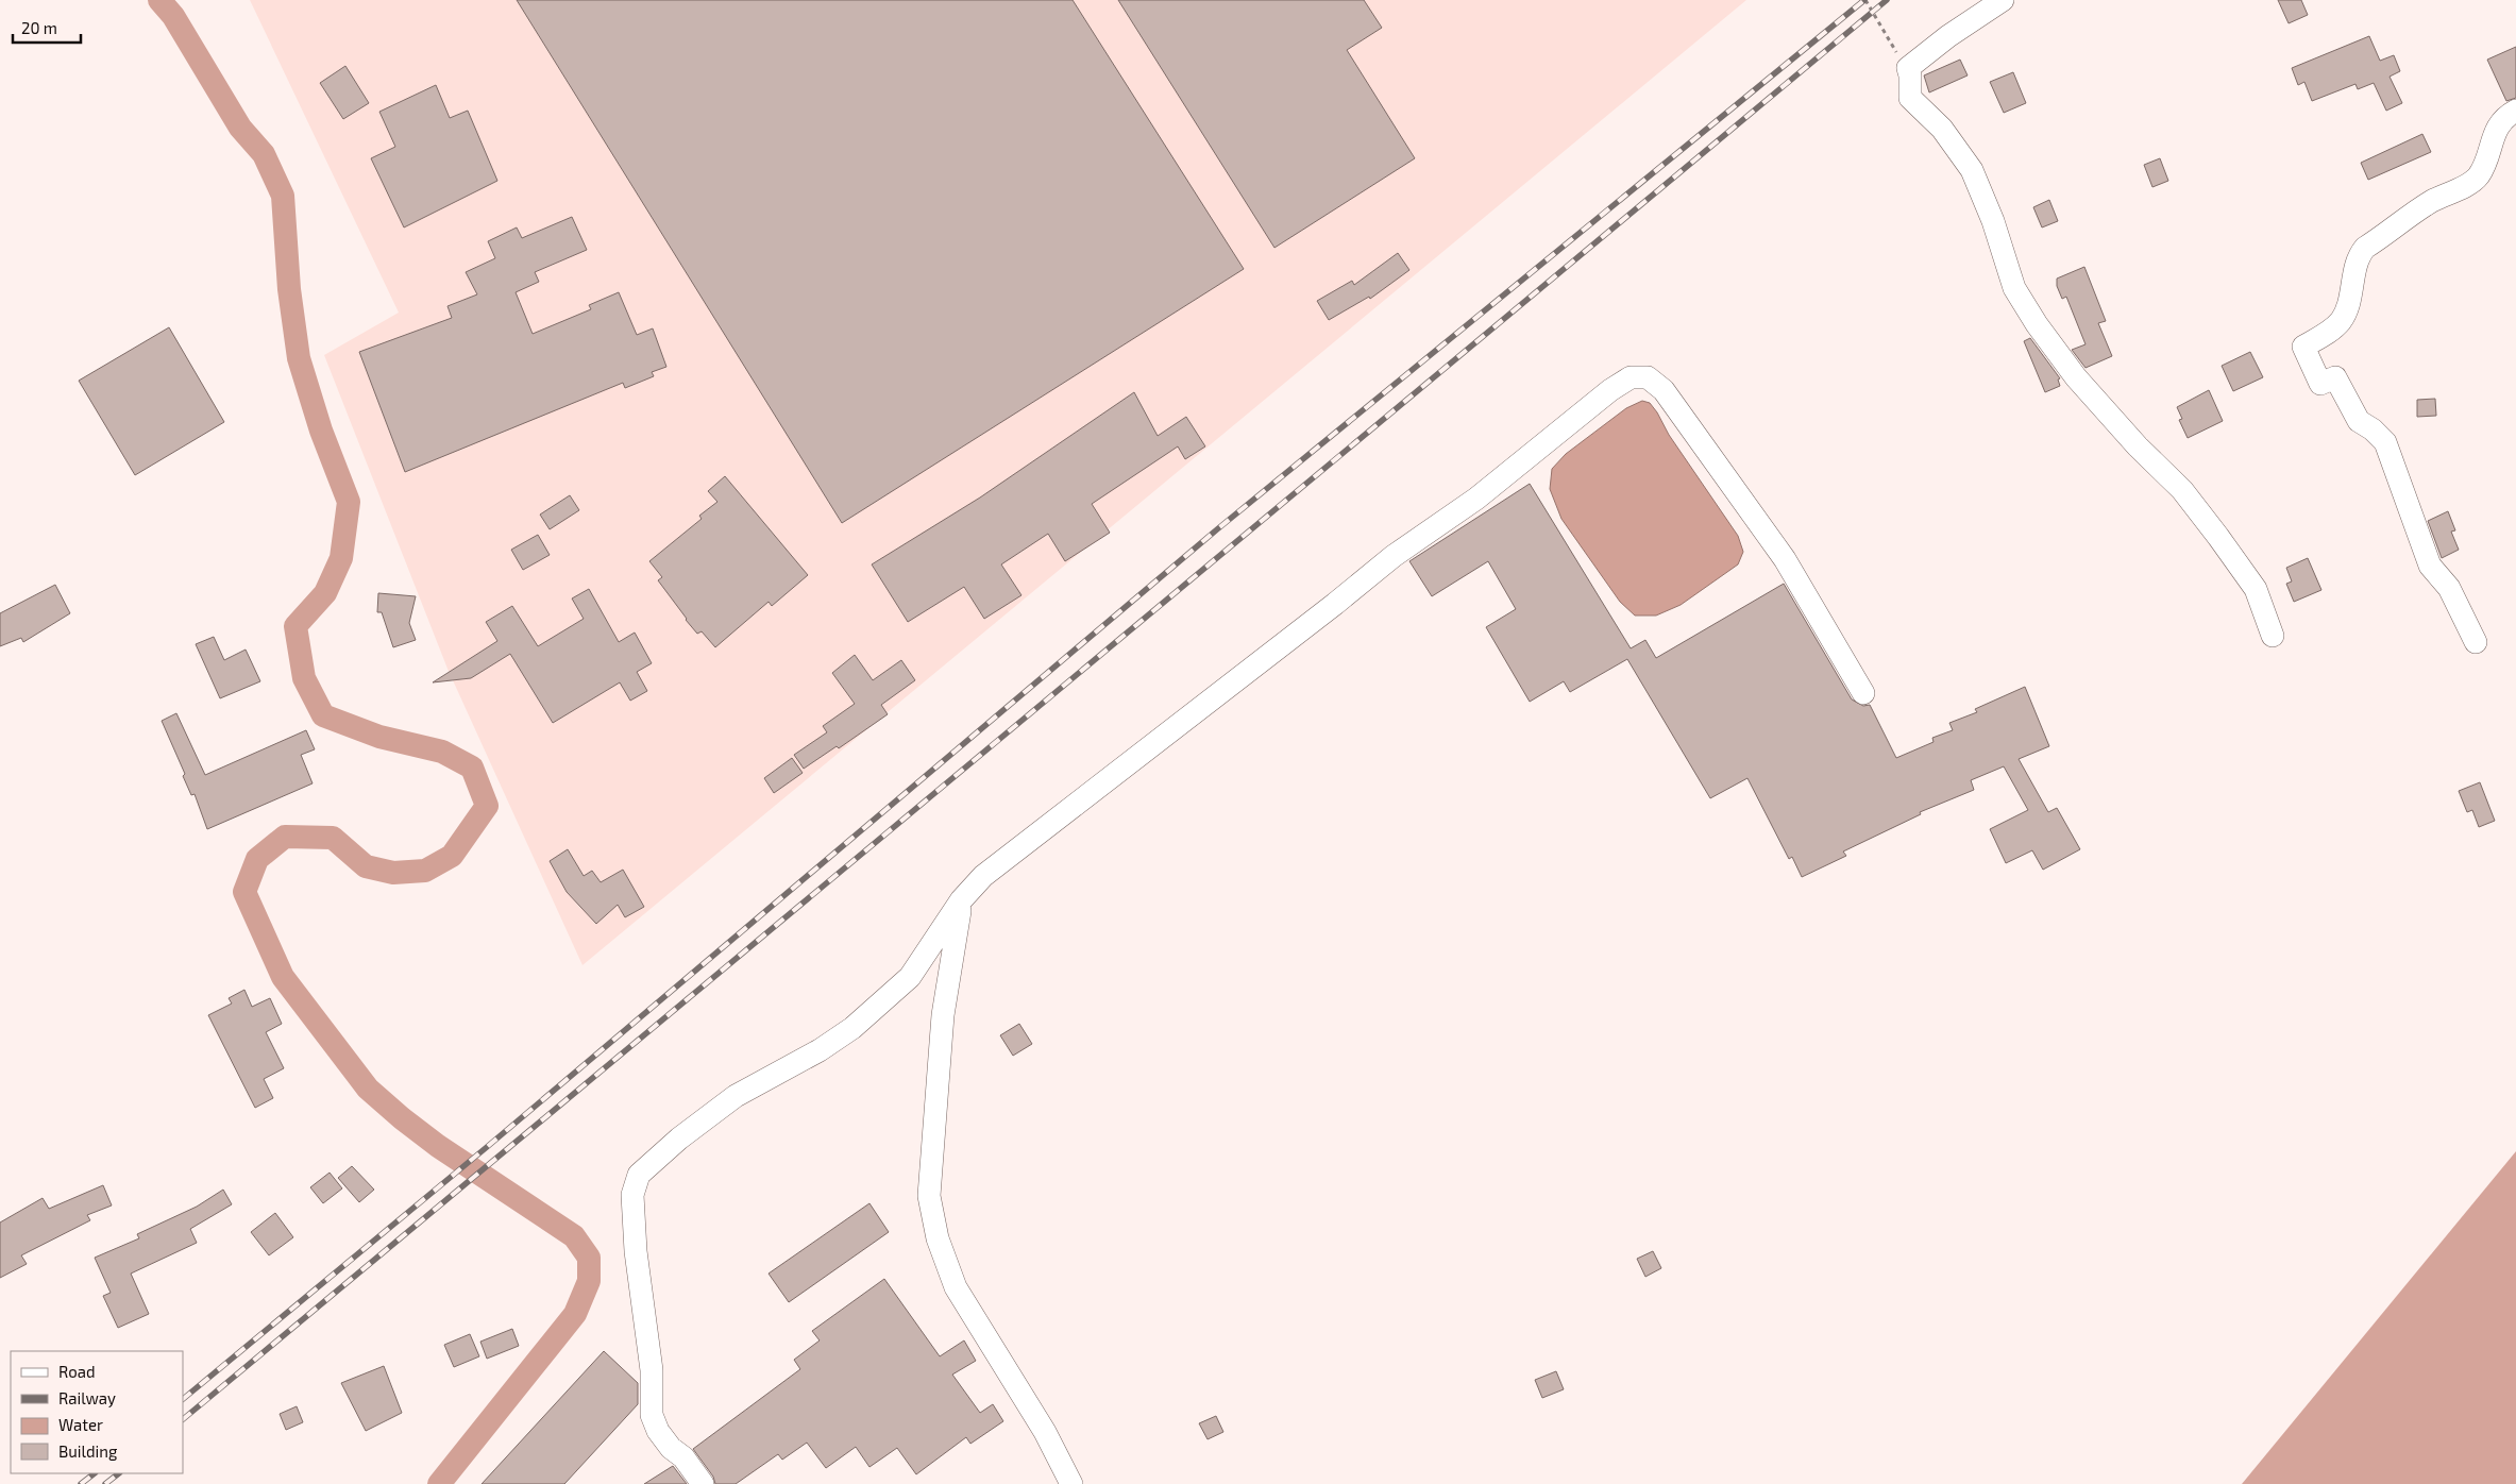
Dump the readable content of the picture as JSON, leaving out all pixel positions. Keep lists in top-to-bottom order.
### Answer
{
  "legend": [
    "Road",
    "Railway",
    "Water",
    "Building"
  ],
  "scale_bar": "20 m"
}
